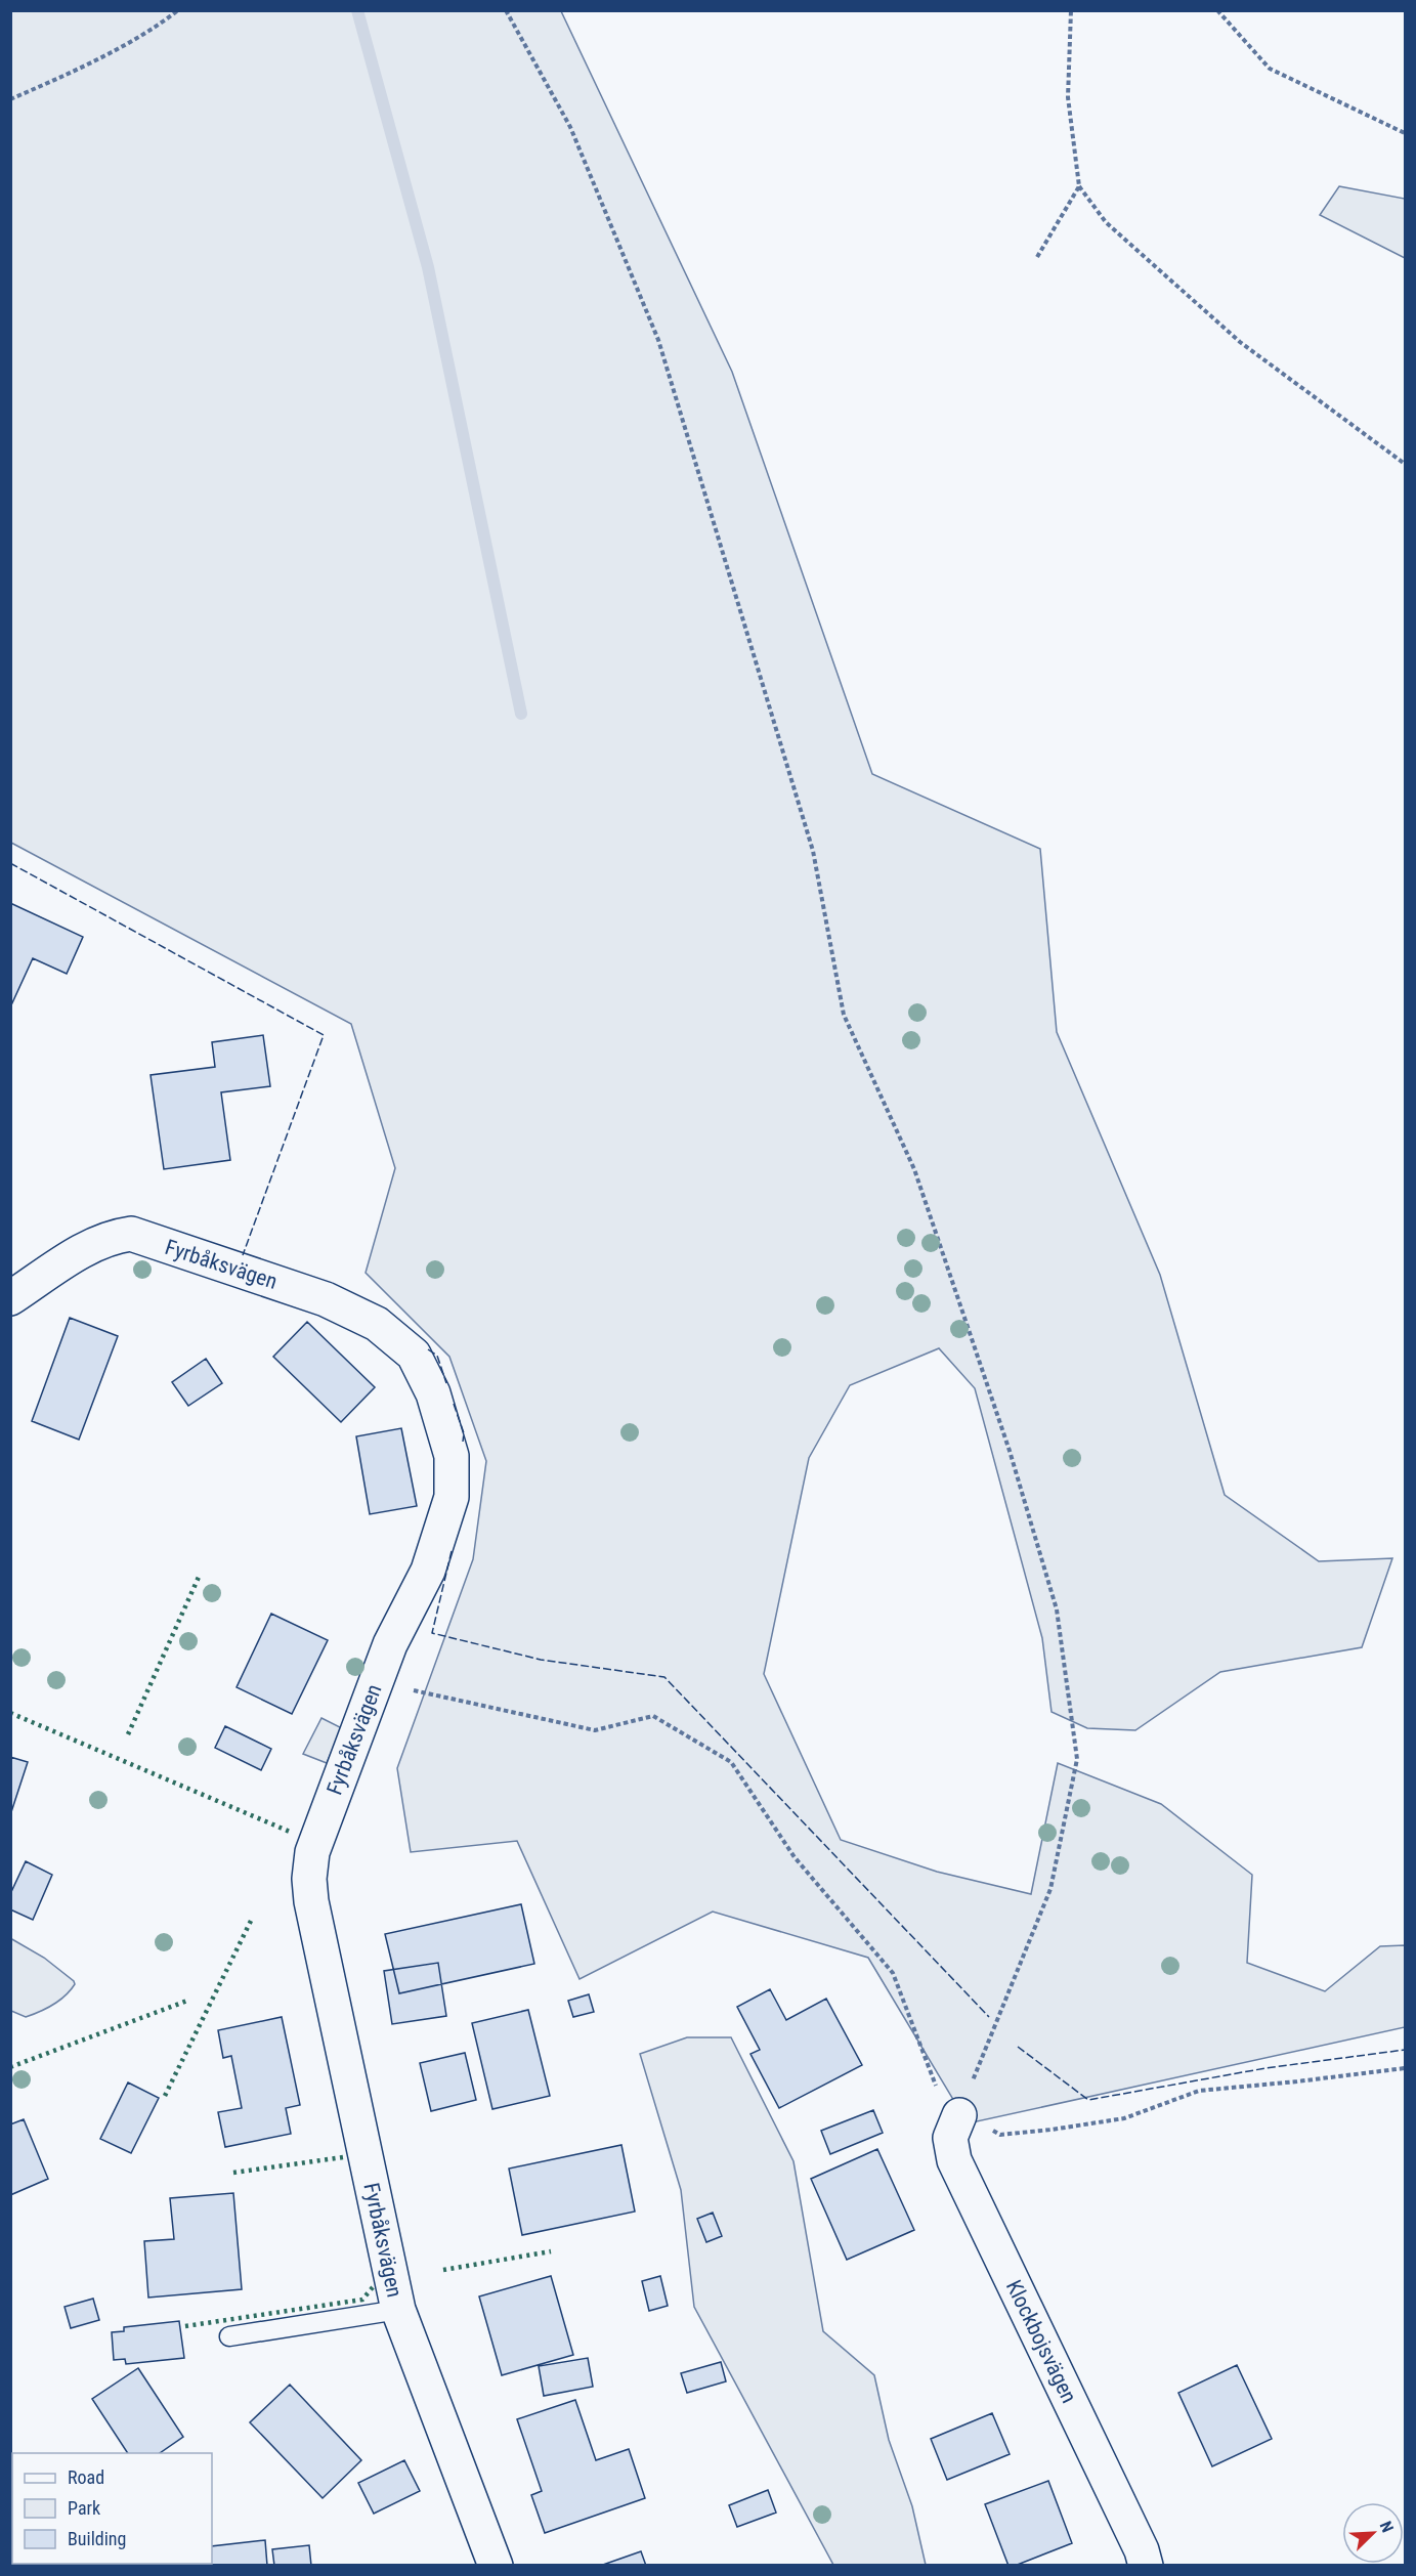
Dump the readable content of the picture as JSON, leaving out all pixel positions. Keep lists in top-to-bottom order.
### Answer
{
  "streets": {
    "street": ["Fyrbåksvägen", "Klockbojsvägen"]
  },
  "legend": ["Road", "Park", "Building"],
  "north": "top right"
}
